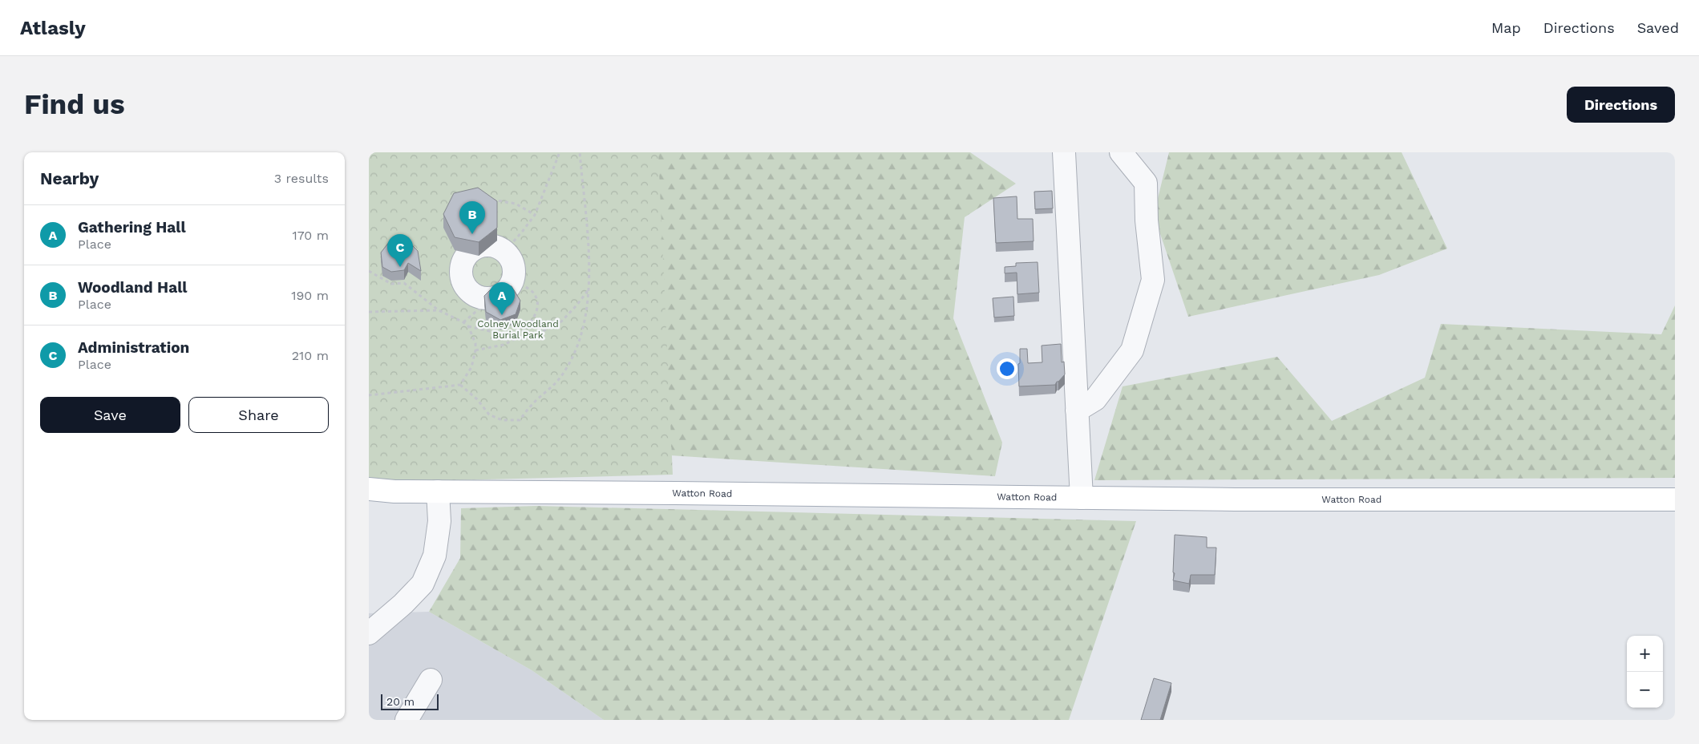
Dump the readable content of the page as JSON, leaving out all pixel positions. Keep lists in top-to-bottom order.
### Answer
{
  "streets": {
    "main road": ["Watton Road"]
  },
  "parks": ["Colney Woodland Burial Park"],
  "scale_bar": "20 m",
  "page": {
    "header": "Atlasly",
    "nav": ["Map", "Directions", "Saved"],
    "buttons": [
      "Directions",
      ["Save", "Share"]
    ],
    "title": "Find us",
    "heading": ["Nearby", "3 results"],
    "pins": ["B", "C", "A"],
    "list": [
      {
        "mark": "A",
        "name": "Gathering Hall",
        "note": "Place",
        "value": "170 m"
      },
      {
        "mark": "B",
        "name": "Woodland Hall",
        "note": "Place",
        "value": "190 m"
      },
      {
        "mark": "C",
        "name": "Administration",
        "note": "Place",
        "value": "210 m"
      }
    ],
    "map_buttons": ["+", "−"],
    "scale": "20 m"
  }
}
